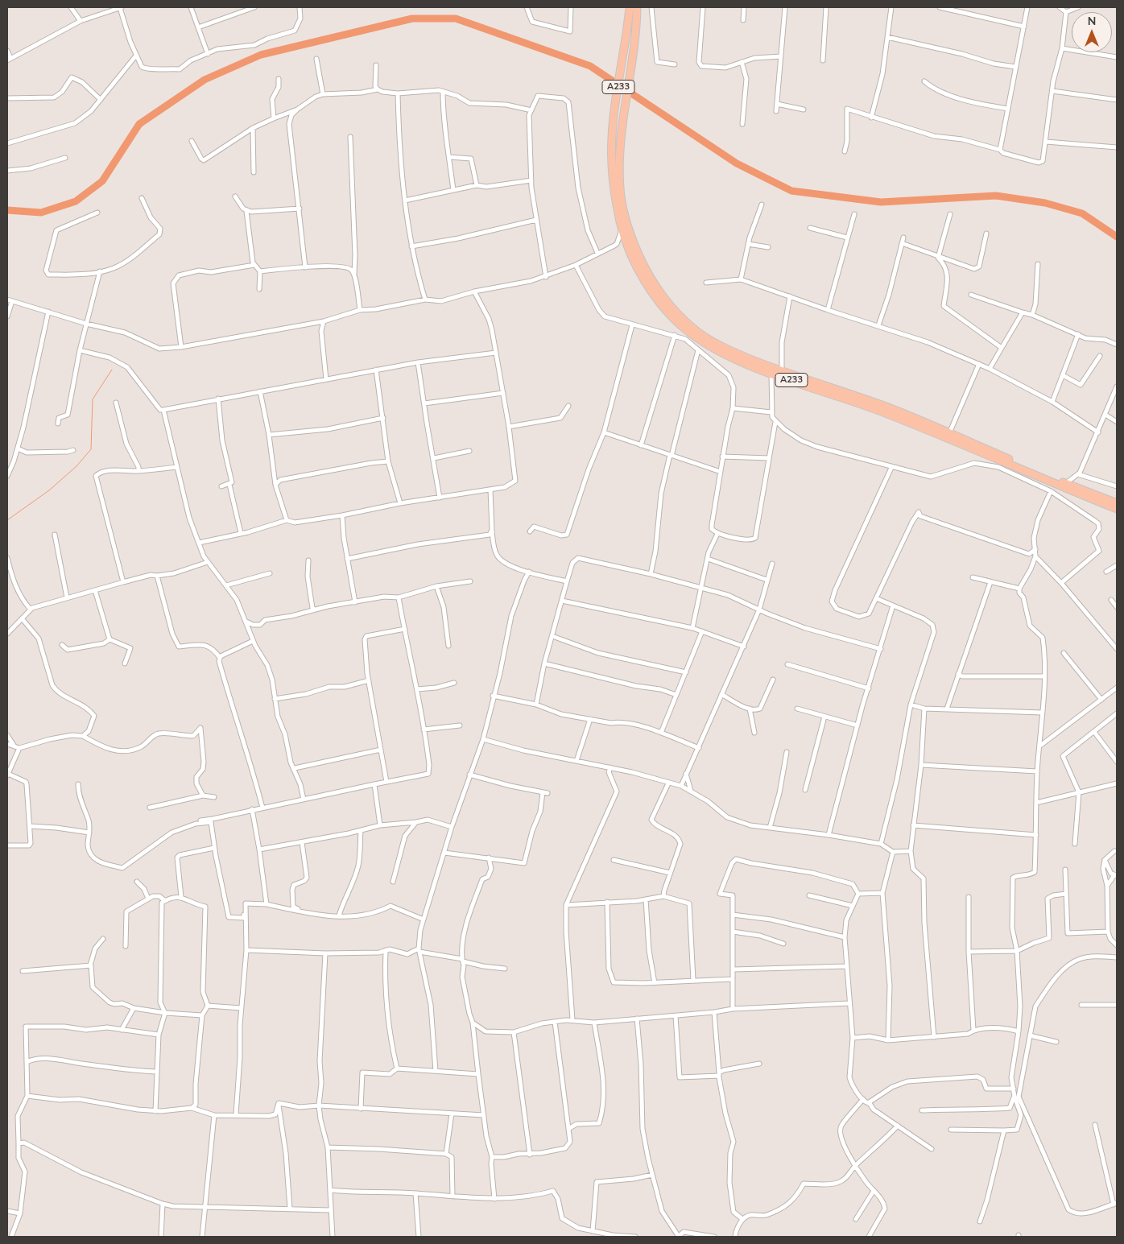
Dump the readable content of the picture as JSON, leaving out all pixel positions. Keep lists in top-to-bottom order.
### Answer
{
  "streets": {
    "highway": ["A233"]
  },
  "north": "top"
}
